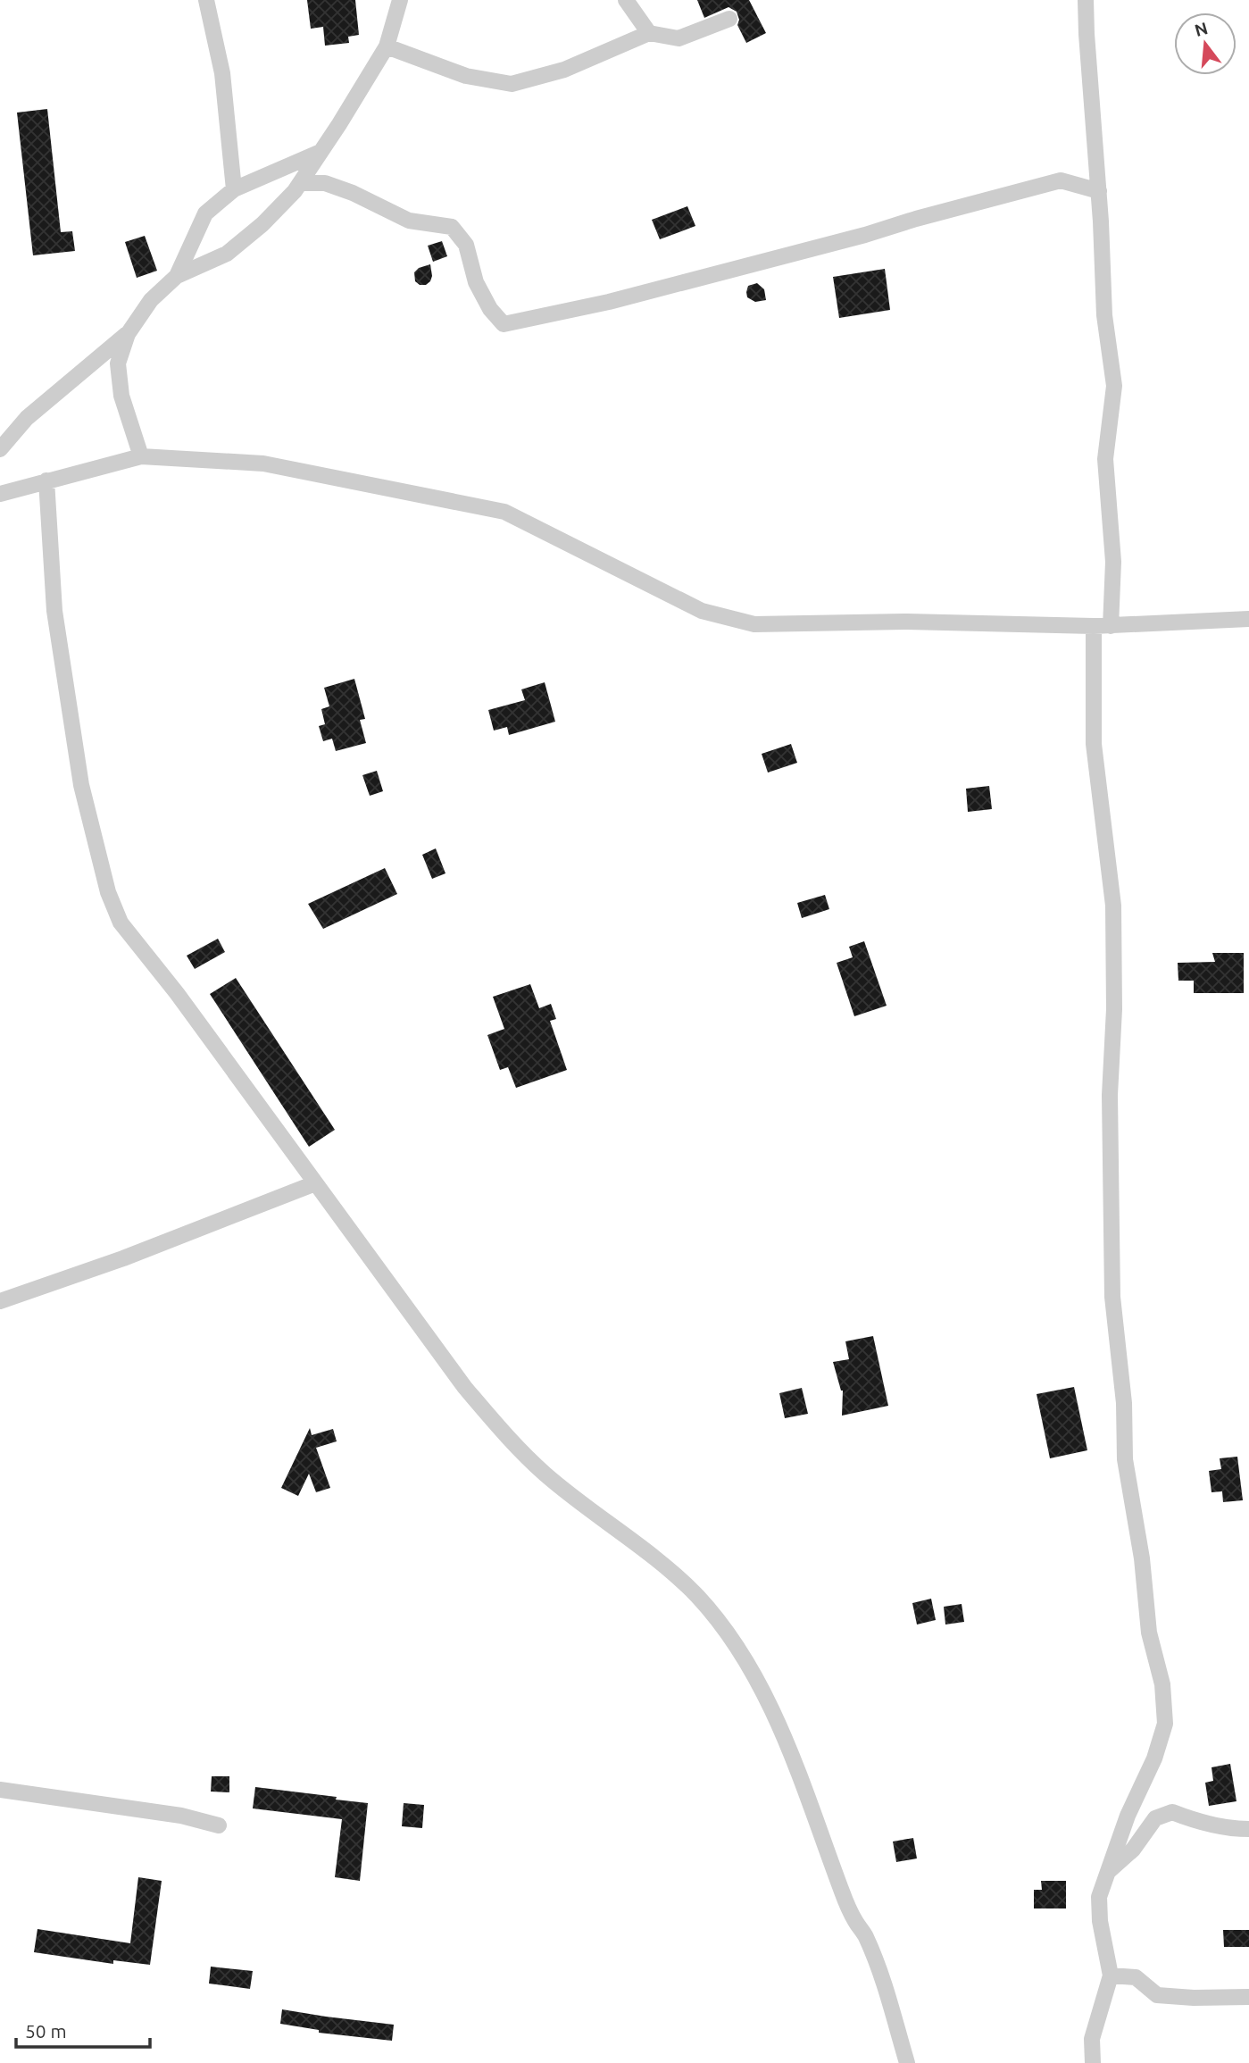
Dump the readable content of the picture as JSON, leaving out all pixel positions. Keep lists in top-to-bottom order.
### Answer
{
  "scale_bar": "50 m",
  "north": "top"
}
